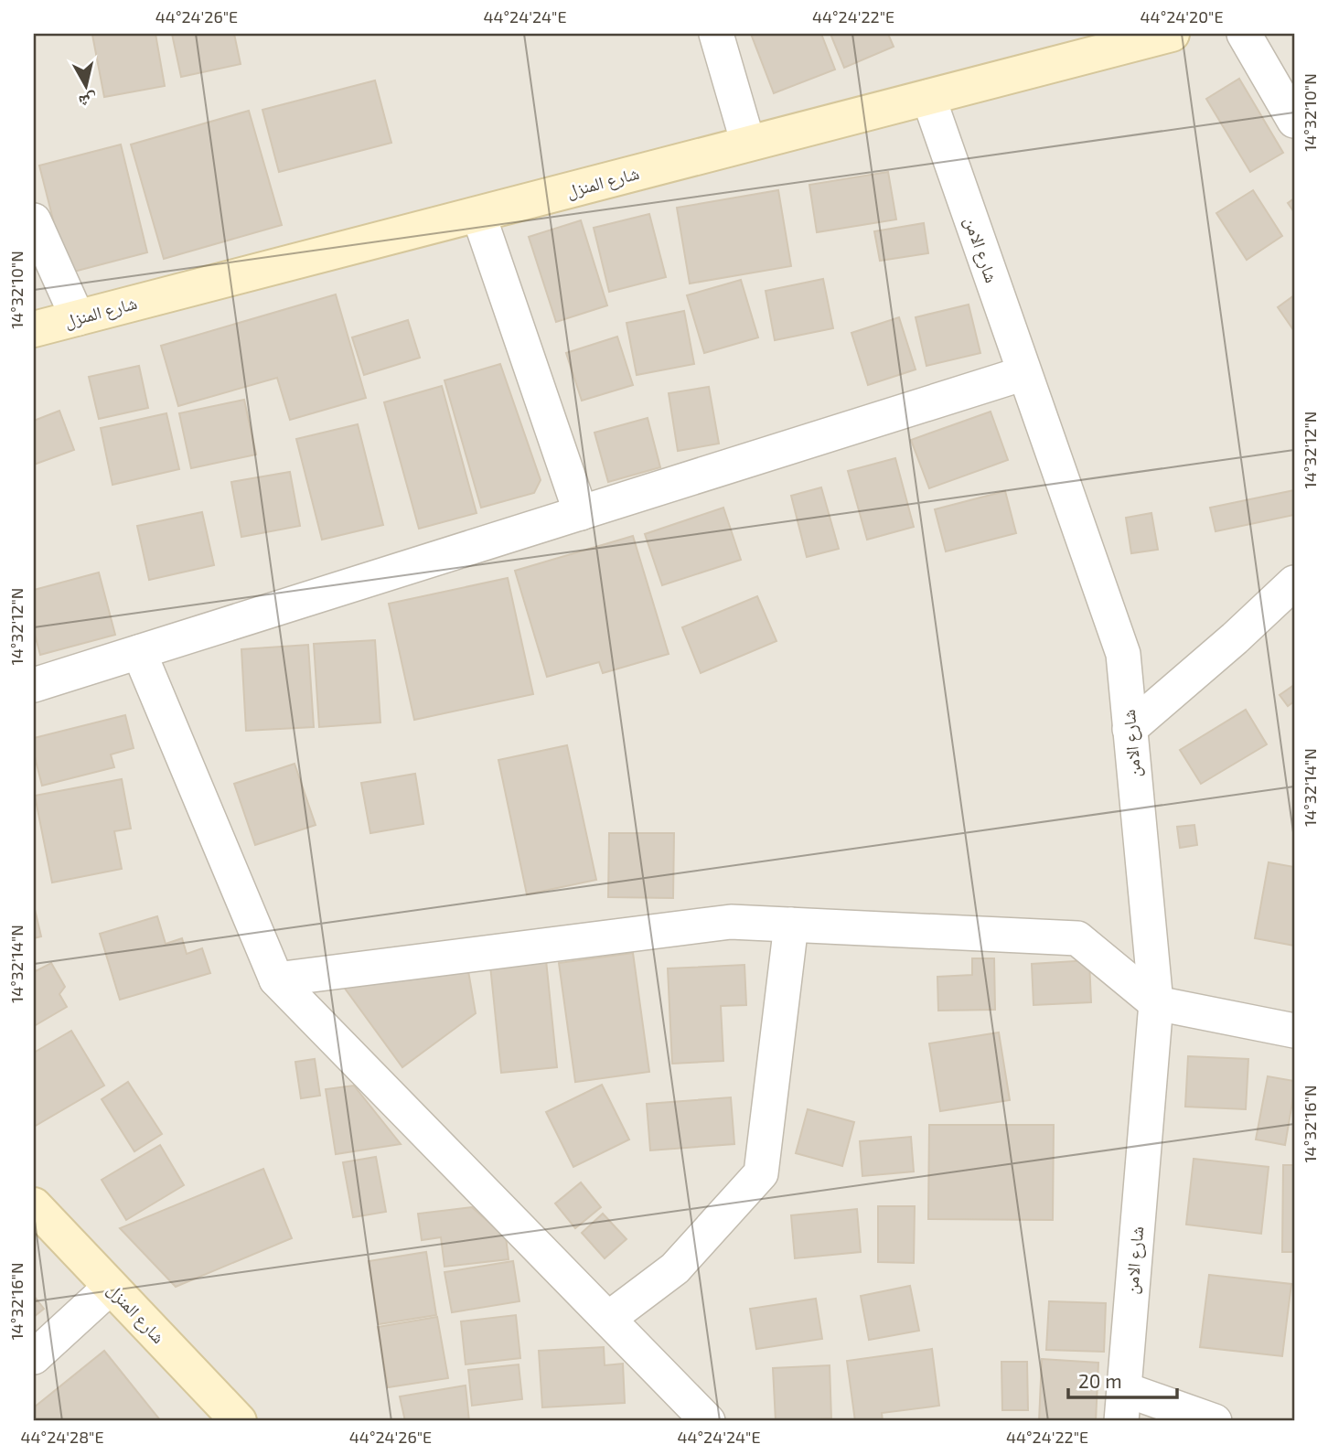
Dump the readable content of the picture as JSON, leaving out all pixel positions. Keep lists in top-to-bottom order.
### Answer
{
  "streets": {
    "street": ["شارع المنزل", "شارع الامن"]
  },
  "crossings": [
    ["شارع المنزل", "شارع الامن"]
  ],
  "scale_bar": "20 m",
  "north": "bottom",
  "coordinates": [
    "44°24'26\"E",
    "44°24'24\"E",
    "44°24'22\"E",
    "44°24'20\"E",
    "14°32'10\"N",
    "14°32'12\"N",
    "14°32'14\"N",
    "14°32'16\"N",
    "44°24'28\"E"
  ]
}
